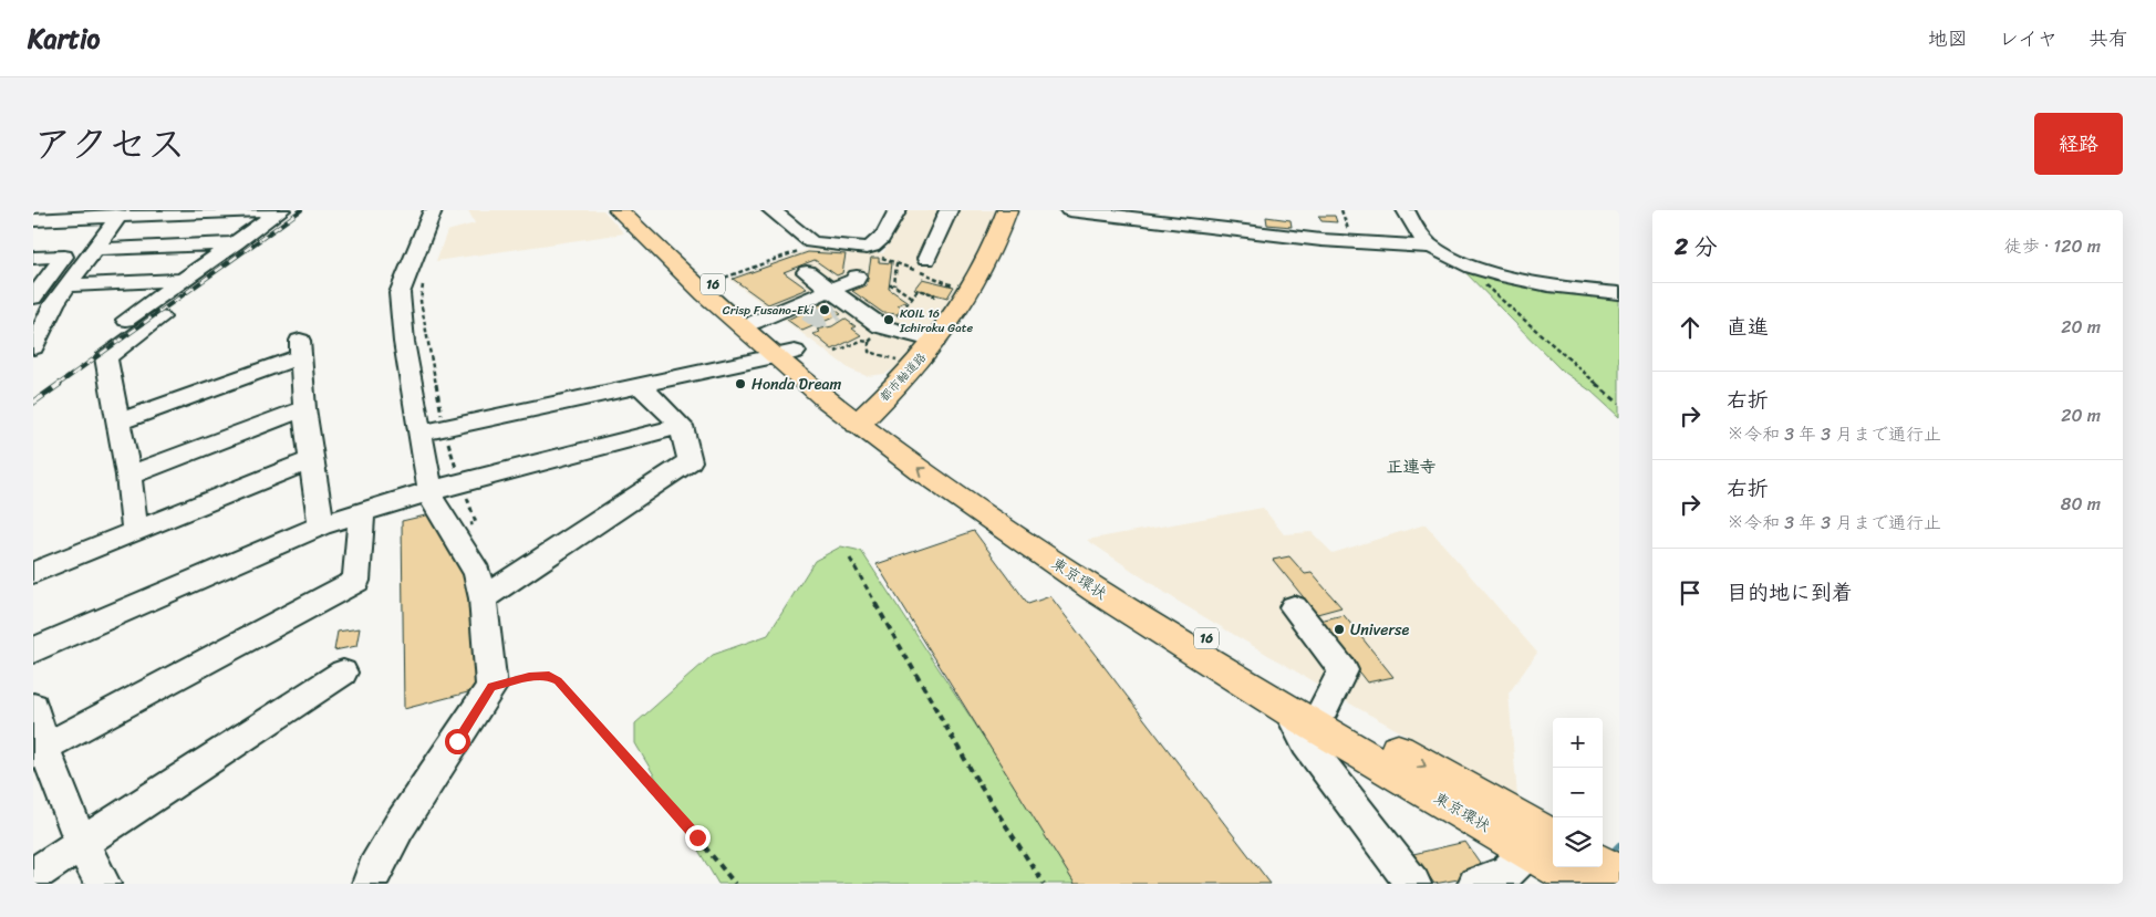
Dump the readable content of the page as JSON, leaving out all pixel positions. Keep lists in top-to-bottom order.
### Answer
{
  "streets": {
    "main road": ["16", "都市軸道路", "東京環状"]
  },
  "crossings": [
    ["都市軸道路", "東京環状"]
  ],
  "districts": ["正連寺"],
  "places": [
    "Crisp Fusano-Eki",
    "KOIL 16 Ichiroku Gate",
    "Honda Dream",
    "Universe"
  ],
  "page": {
    "header": "Kartio",
    "nav": ["地図", "レイヤ", "共有"],
    "title": "アクセス",
    "buttons": "経路",
    "heading": ["2 分", "徒歩 · 120 m"],
    "list": [
      ["直進", "20 m"],
      ["右折", "※令和 3 年 3 月まで通行止", "20 m"],
      ["右折", "※令和 3 年 3 月まで通行止", "80 m"],
      "目的地に到着"
    ],
    "map_buttons": ["+", "−"]
  }
}
